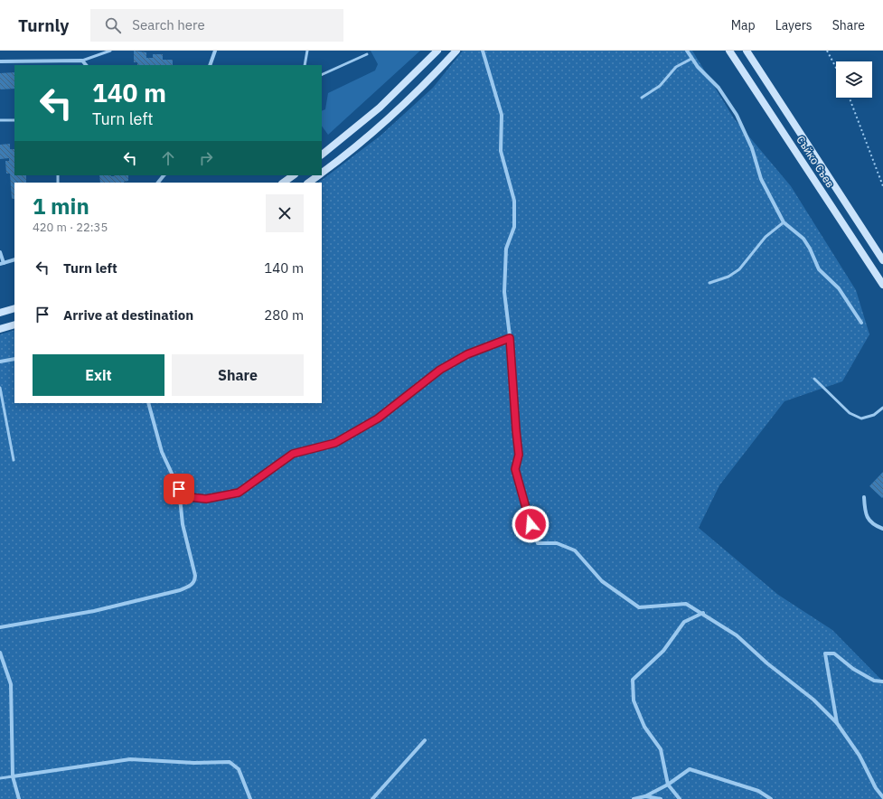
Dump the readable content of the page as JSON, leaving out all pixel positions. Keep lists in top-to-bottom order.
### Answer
{
  "streets": {
    "street": ["Съйко Съев"]
  },
  "page": {
    "header": "Turnly",
    "search": "Search here",
    "nav": ["Map", "Layers", "Share"],
    "turn": ["140 m", "Turn left"],
    "heading": ["1 min", "420 m · 22:35"],
    "list": [
      {
        "name": "Turn left",
        "value": "140 m"
      },
      {
        "name": "Arrive at destination",
        "value": "280 m"
      }
    ],
    "buttons": ["Exit", "Share"]
  }
}
